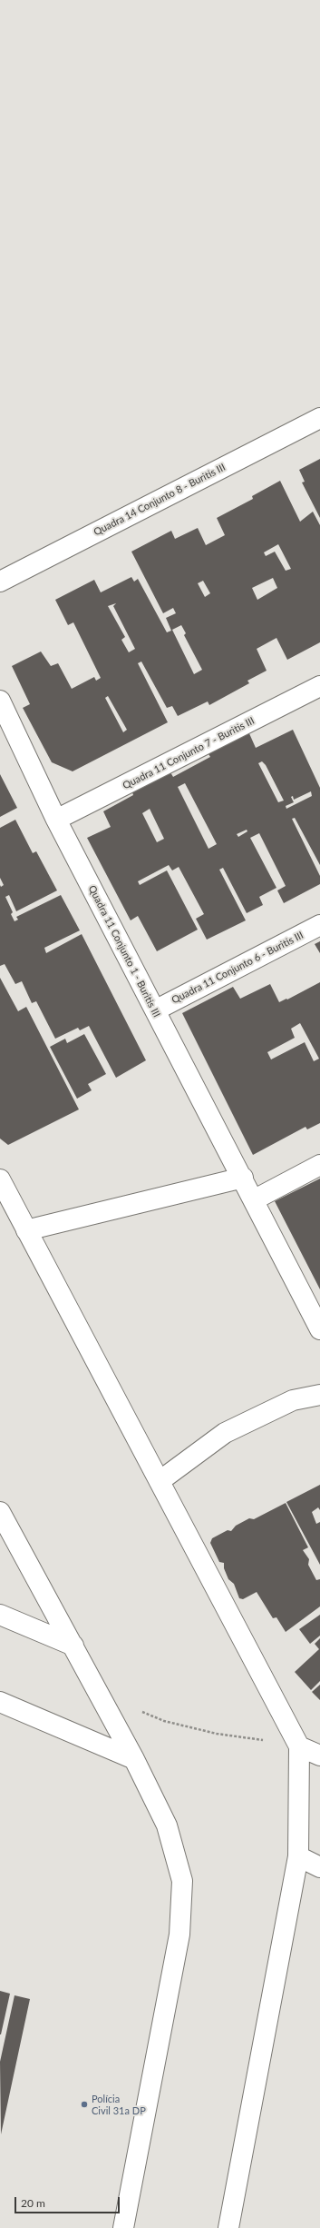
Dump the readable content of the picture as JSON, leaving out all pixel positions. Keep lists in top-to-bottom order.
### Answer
{
  "streets": {
    "street": [
      "Quadra 14 Conjunto 8 - Buritis III",
      "Quadra 11 Conjunto 7 - Buritis III",
      "Quadra 11 Conjunto 1 - Buritis III",
      "Quadra 11 Conjunto 6 - Buritis III"
    ]
  },
  "crossings": [
    ["Quadra 11 Conjunto 7 - Buritis III", "Quadra 11 Conjunto 1 - Buritis III"],
    ["Quadra 11 Conjunto 1 - Buritis III", "Quadra 11 Conjunto 6 - Buritis III"]
  ],
  "places": ["Polícia Civil 31a DP"],
  "scale_bar": "20 m"
}
